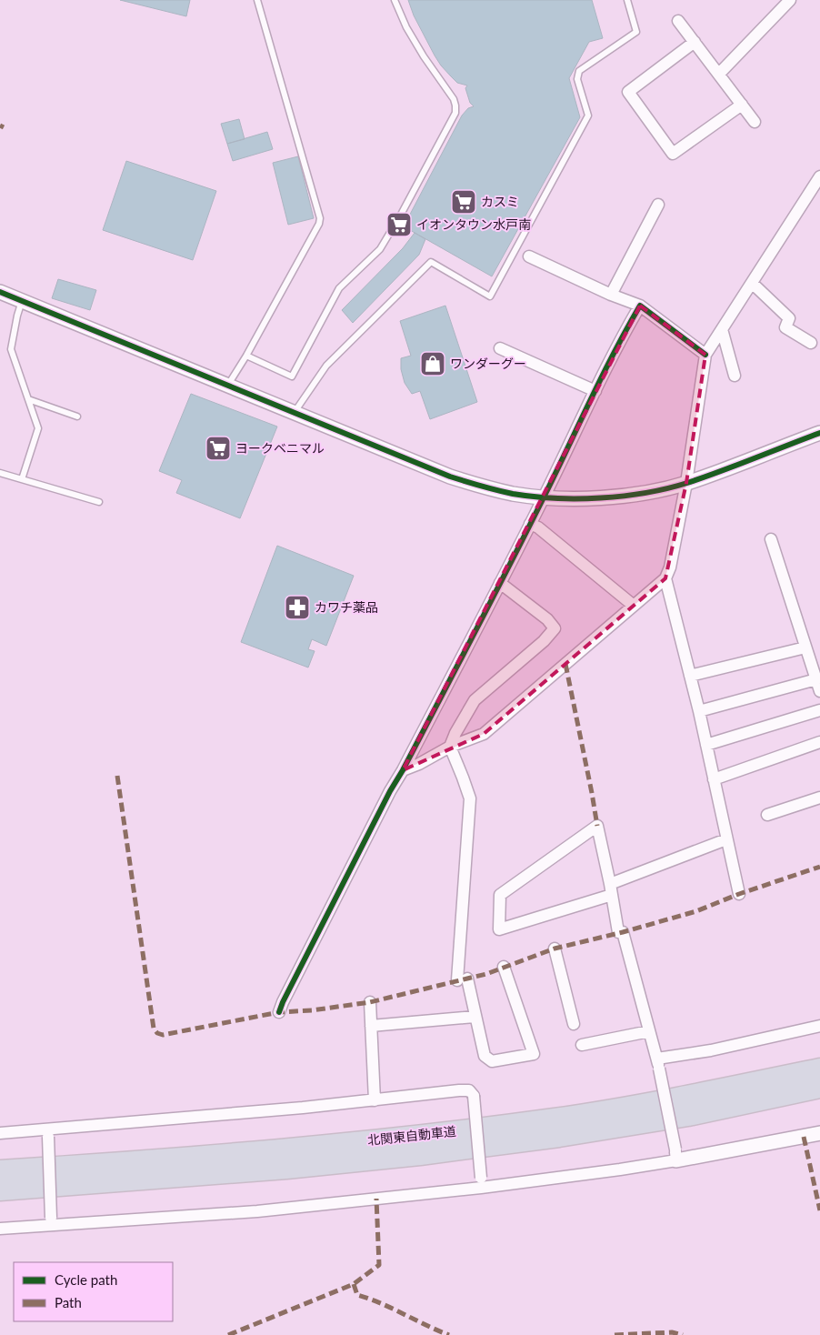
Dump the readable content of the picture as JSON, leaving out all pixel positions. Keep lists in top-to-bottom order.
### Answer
{
  "streets": {
    "highway": ["北関東自動車道"]
  },
  "places": {
    "supermarket": ["カスミ", "イオンタウン水戸南", "ヨークベニマル"],
    "shop": ["ワンダーグー"],
    "pharmacy": ["カワチ薬品"]
  },
  "legend": ["Cycle path", "Path"]
}
